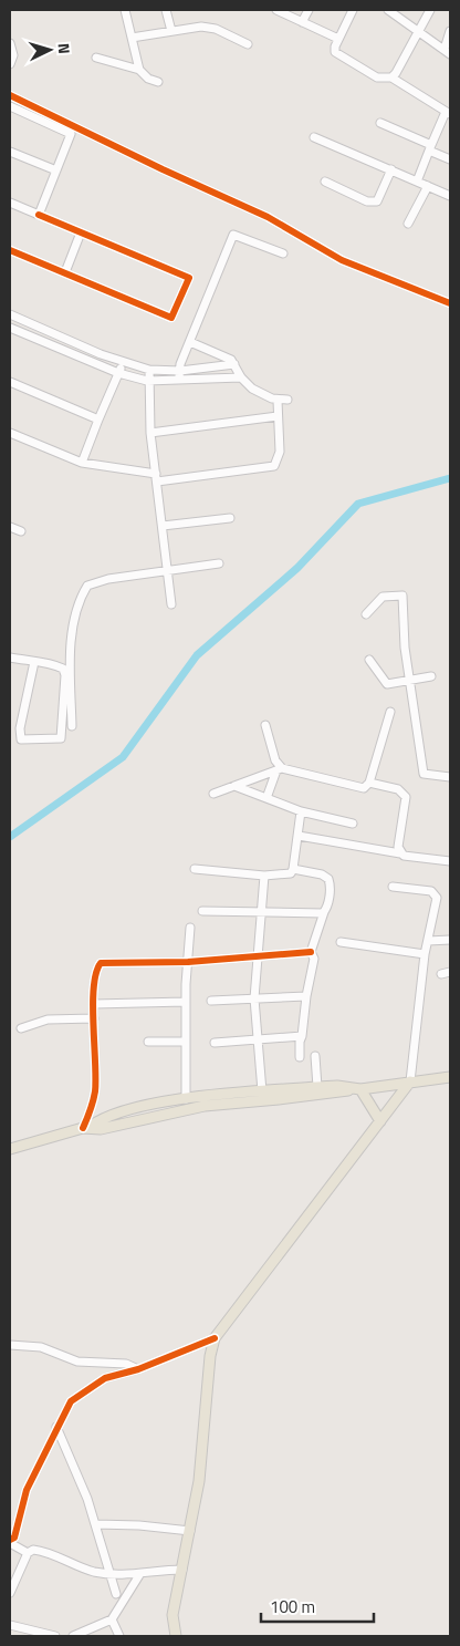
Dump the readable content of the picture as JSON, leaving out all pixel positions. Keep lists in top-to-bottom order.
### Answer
{
  "scale_bar": "100 m",
  "north": "right"
}
